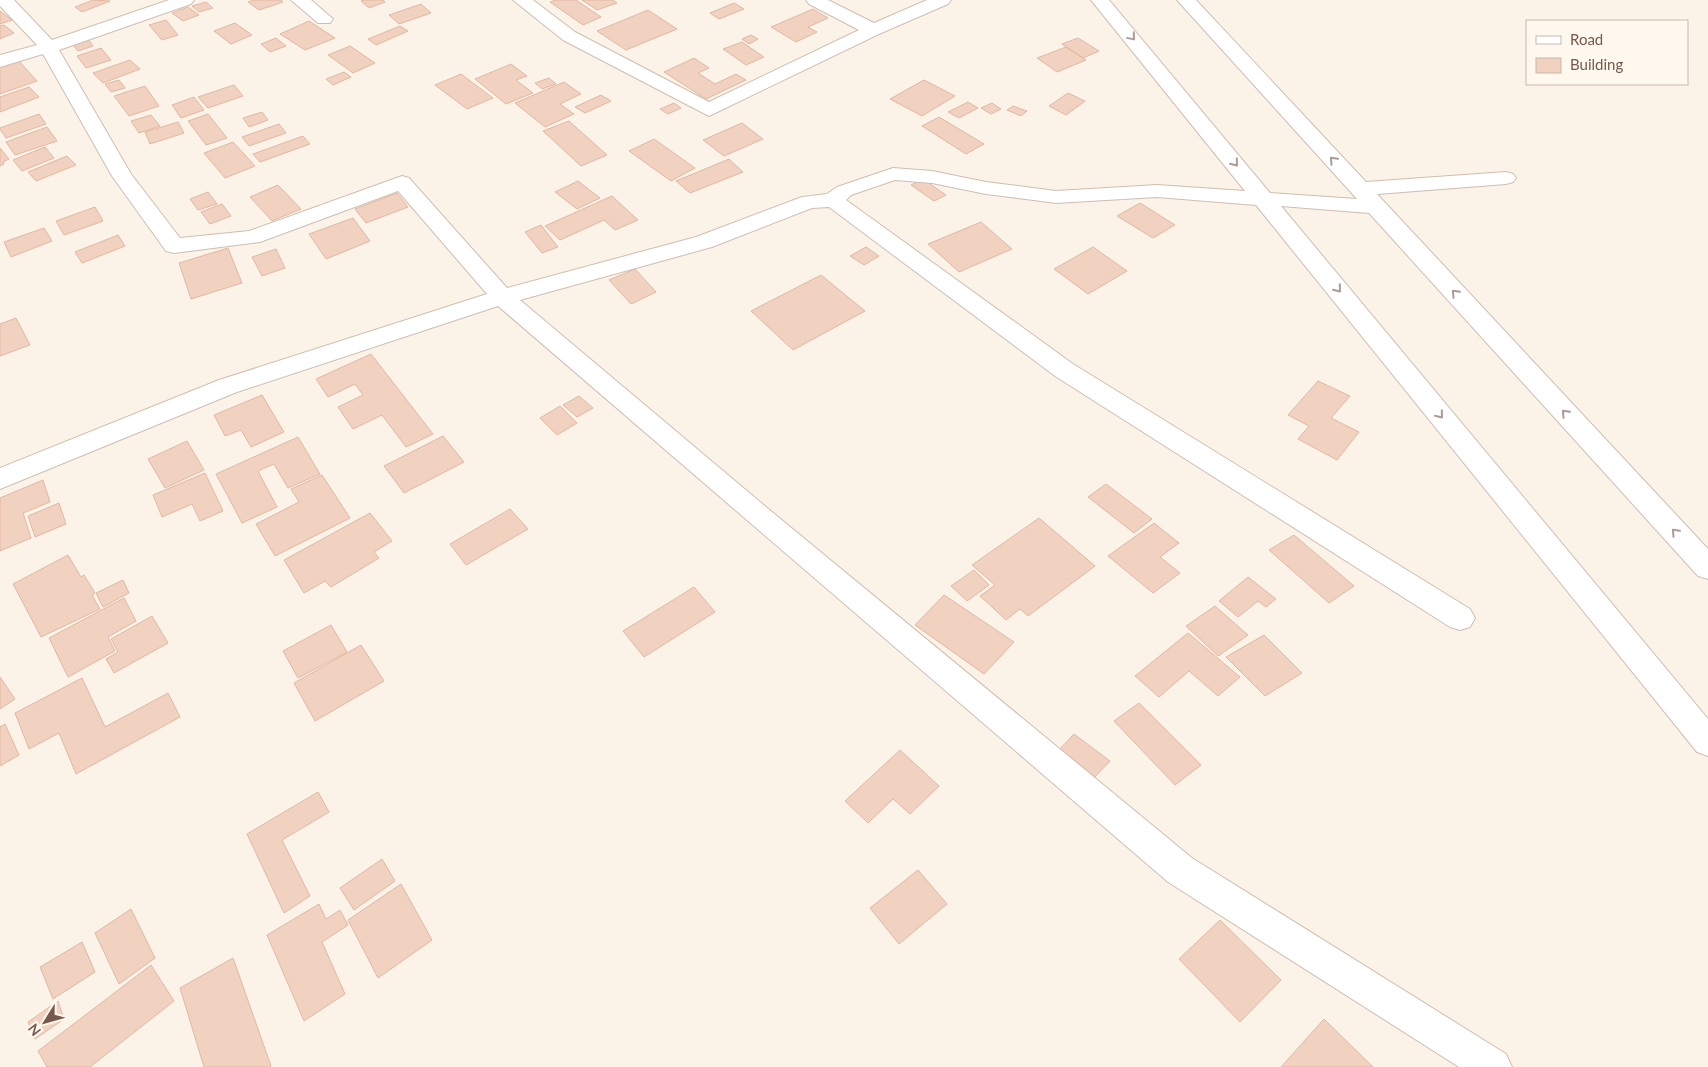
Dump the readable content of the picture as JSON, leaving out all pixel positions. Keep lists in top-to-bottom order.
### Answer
{
  "legend": ["Road", "Building"],
  "north": "bottom left"
}
